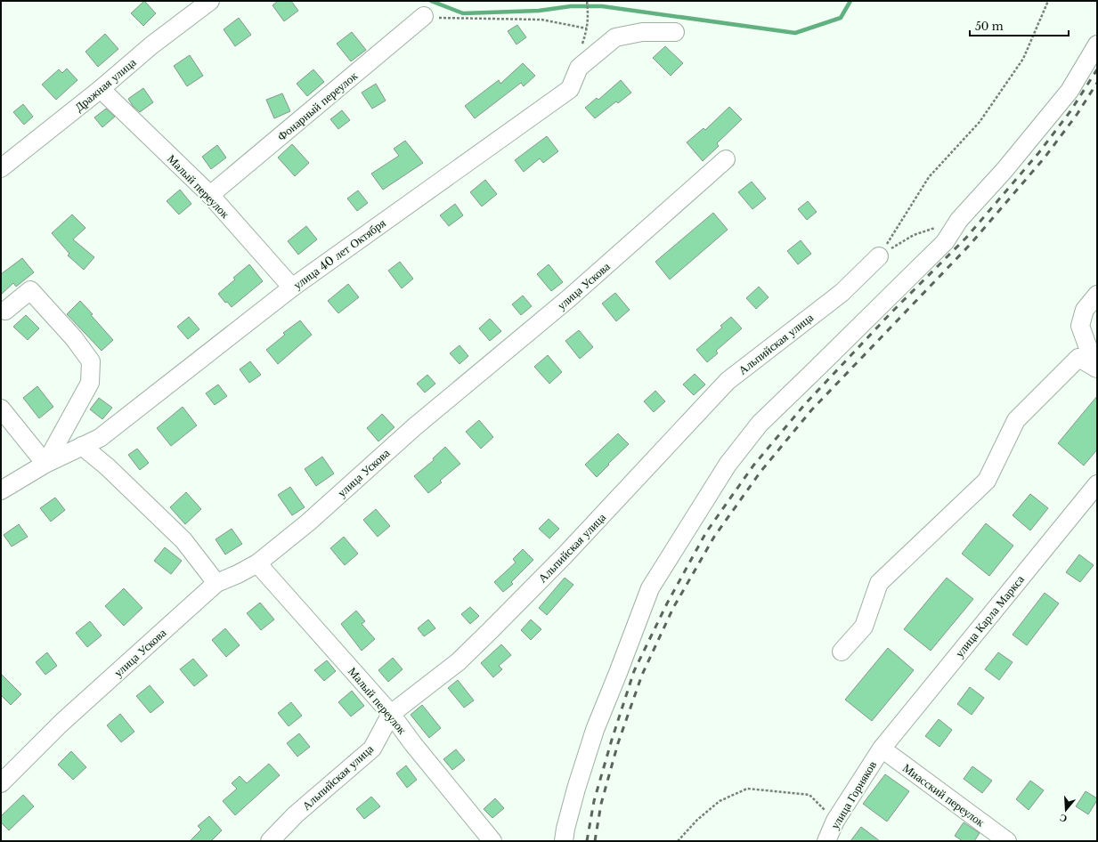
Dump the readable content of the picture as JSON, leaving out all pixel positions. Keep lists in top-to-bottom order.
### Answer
{
  "streets": {
    "street": [
      "Дражная улица",
      "Фонарный переулок",
      "Малый переулок",
      "улица 40 лет Октября",
      "улица Ускова",
      "Альпийская улица",
      "улица Карла Маркса",
      "улица Горняков",
      "Миасский переулок"
    ]
  },
  "crossings": [
    ["Дражная улица", "Малый переулок"],
    ["Фонарный переулок", "Малый переулок"],
    ["Малый переулок", "улица 40 лет Октября"],
    ["Малый переулок", "улица Ускова"],
    ["Малый переулок", "Альпийская улица"],
    ["улица Карла Маркса", "улица Горняков"],
    ["улица Карла Маркса", "Миасский переулок"],
    ["улица Горняков", "Миасский переулок"]
  ],
  "scale_bar": "50 m",
  "north": "bottom"
}
